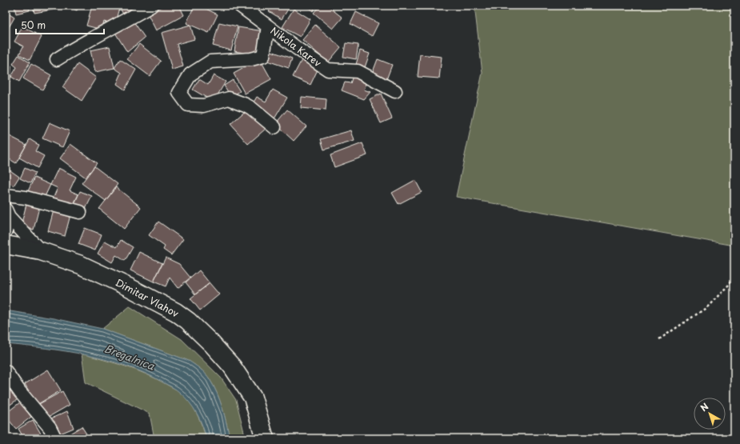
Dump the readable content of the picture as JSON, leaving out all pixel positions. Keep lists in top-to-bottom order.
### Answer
{
  "streets": {
    "main road": ["Dimitar Vlahov"],
    "street": ["Nikola Karev"]
  },
  "water": ["Bregalnica"],
  "scale_bar": "50 m",
  "north": "top left"
}
